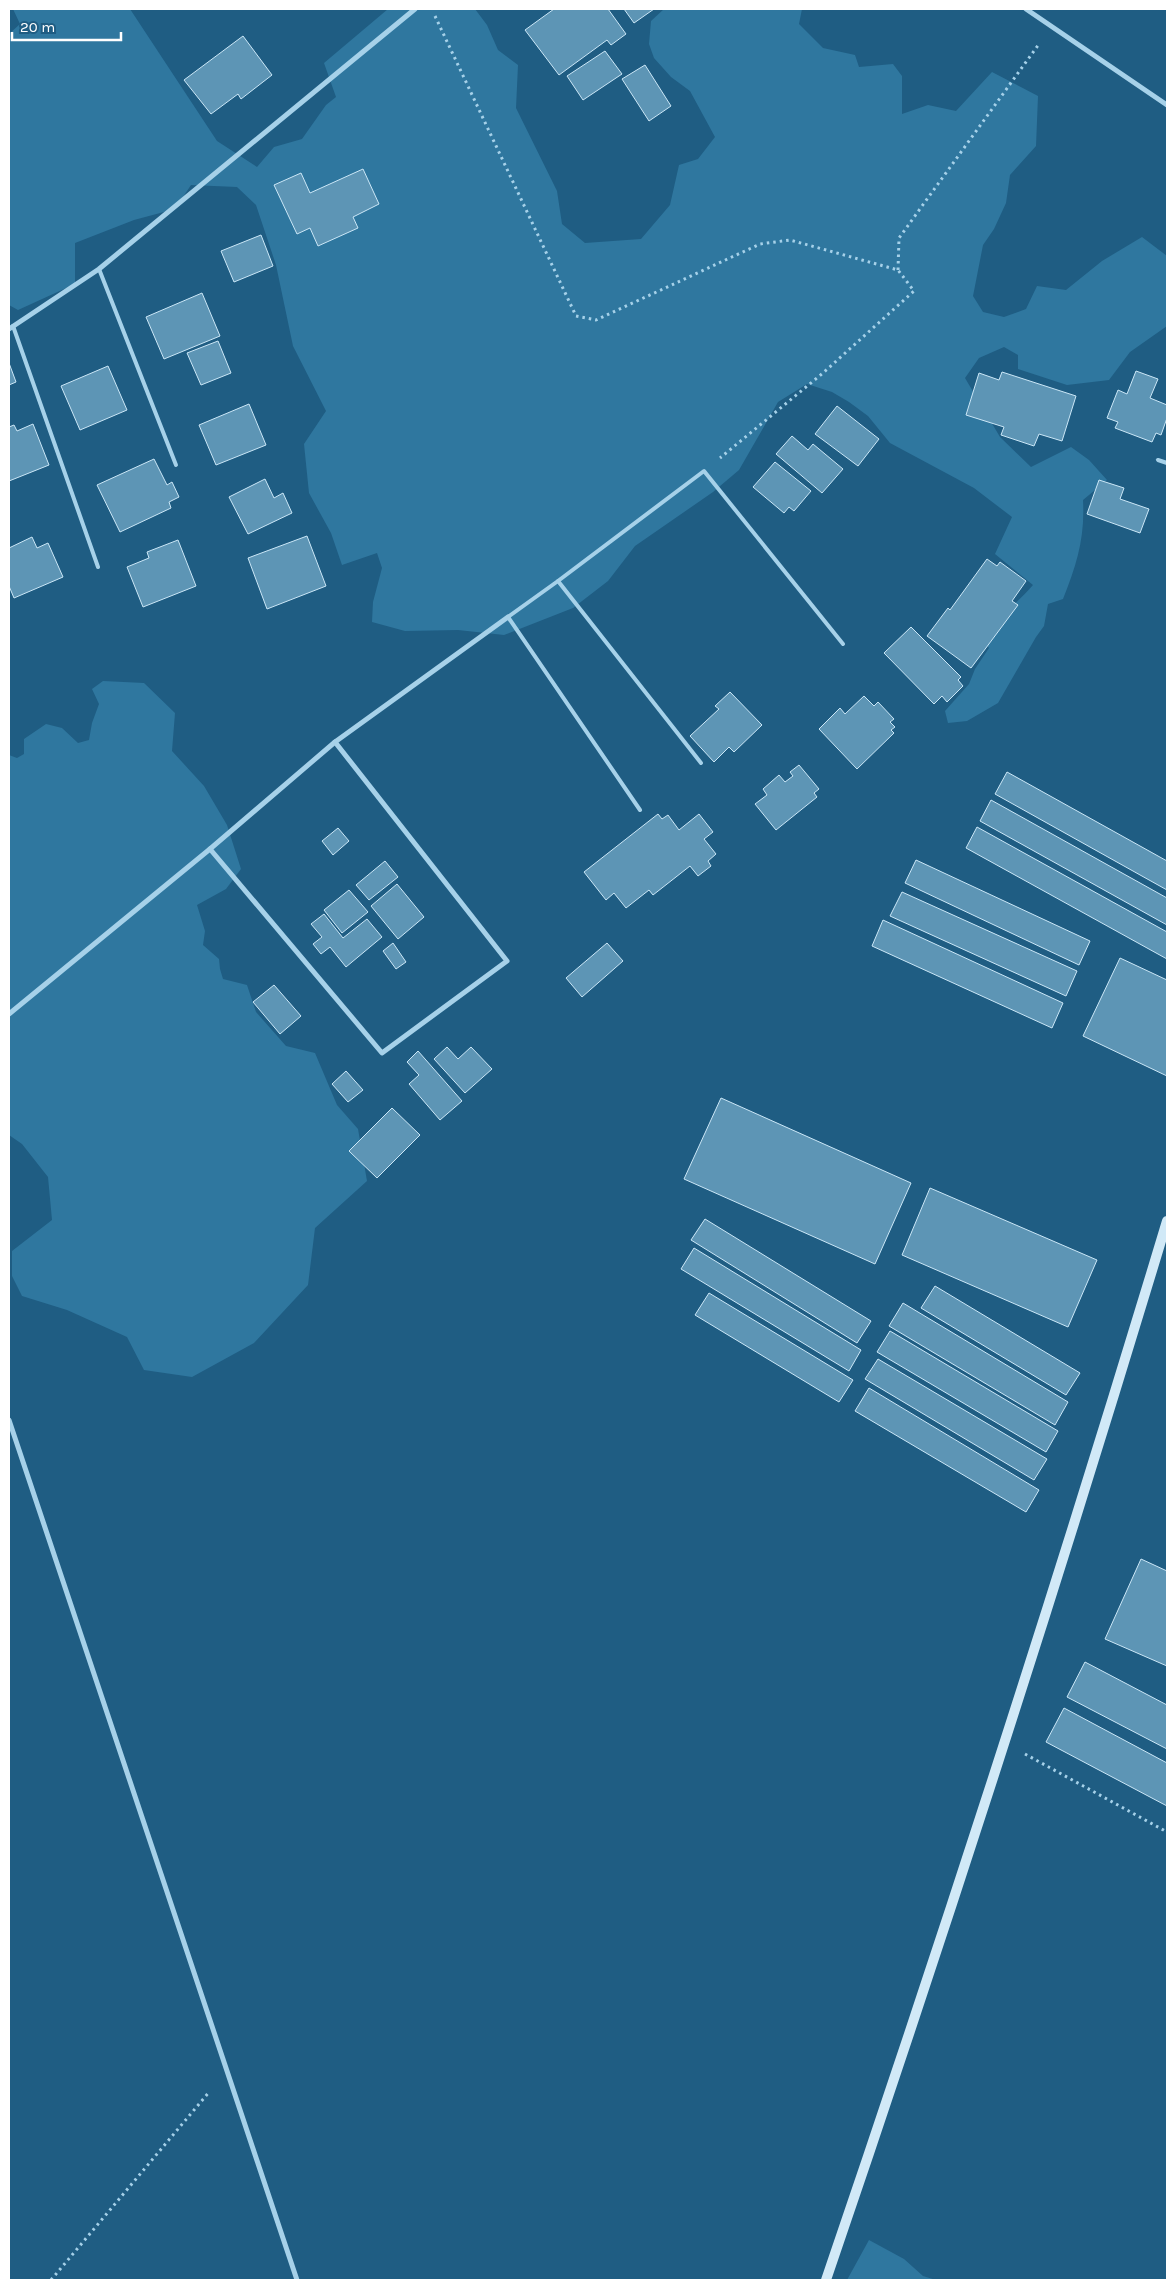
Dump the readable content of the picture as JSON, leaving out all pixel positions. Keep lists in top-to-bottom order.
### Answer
{
  "scale_bar": "20 m"
}
